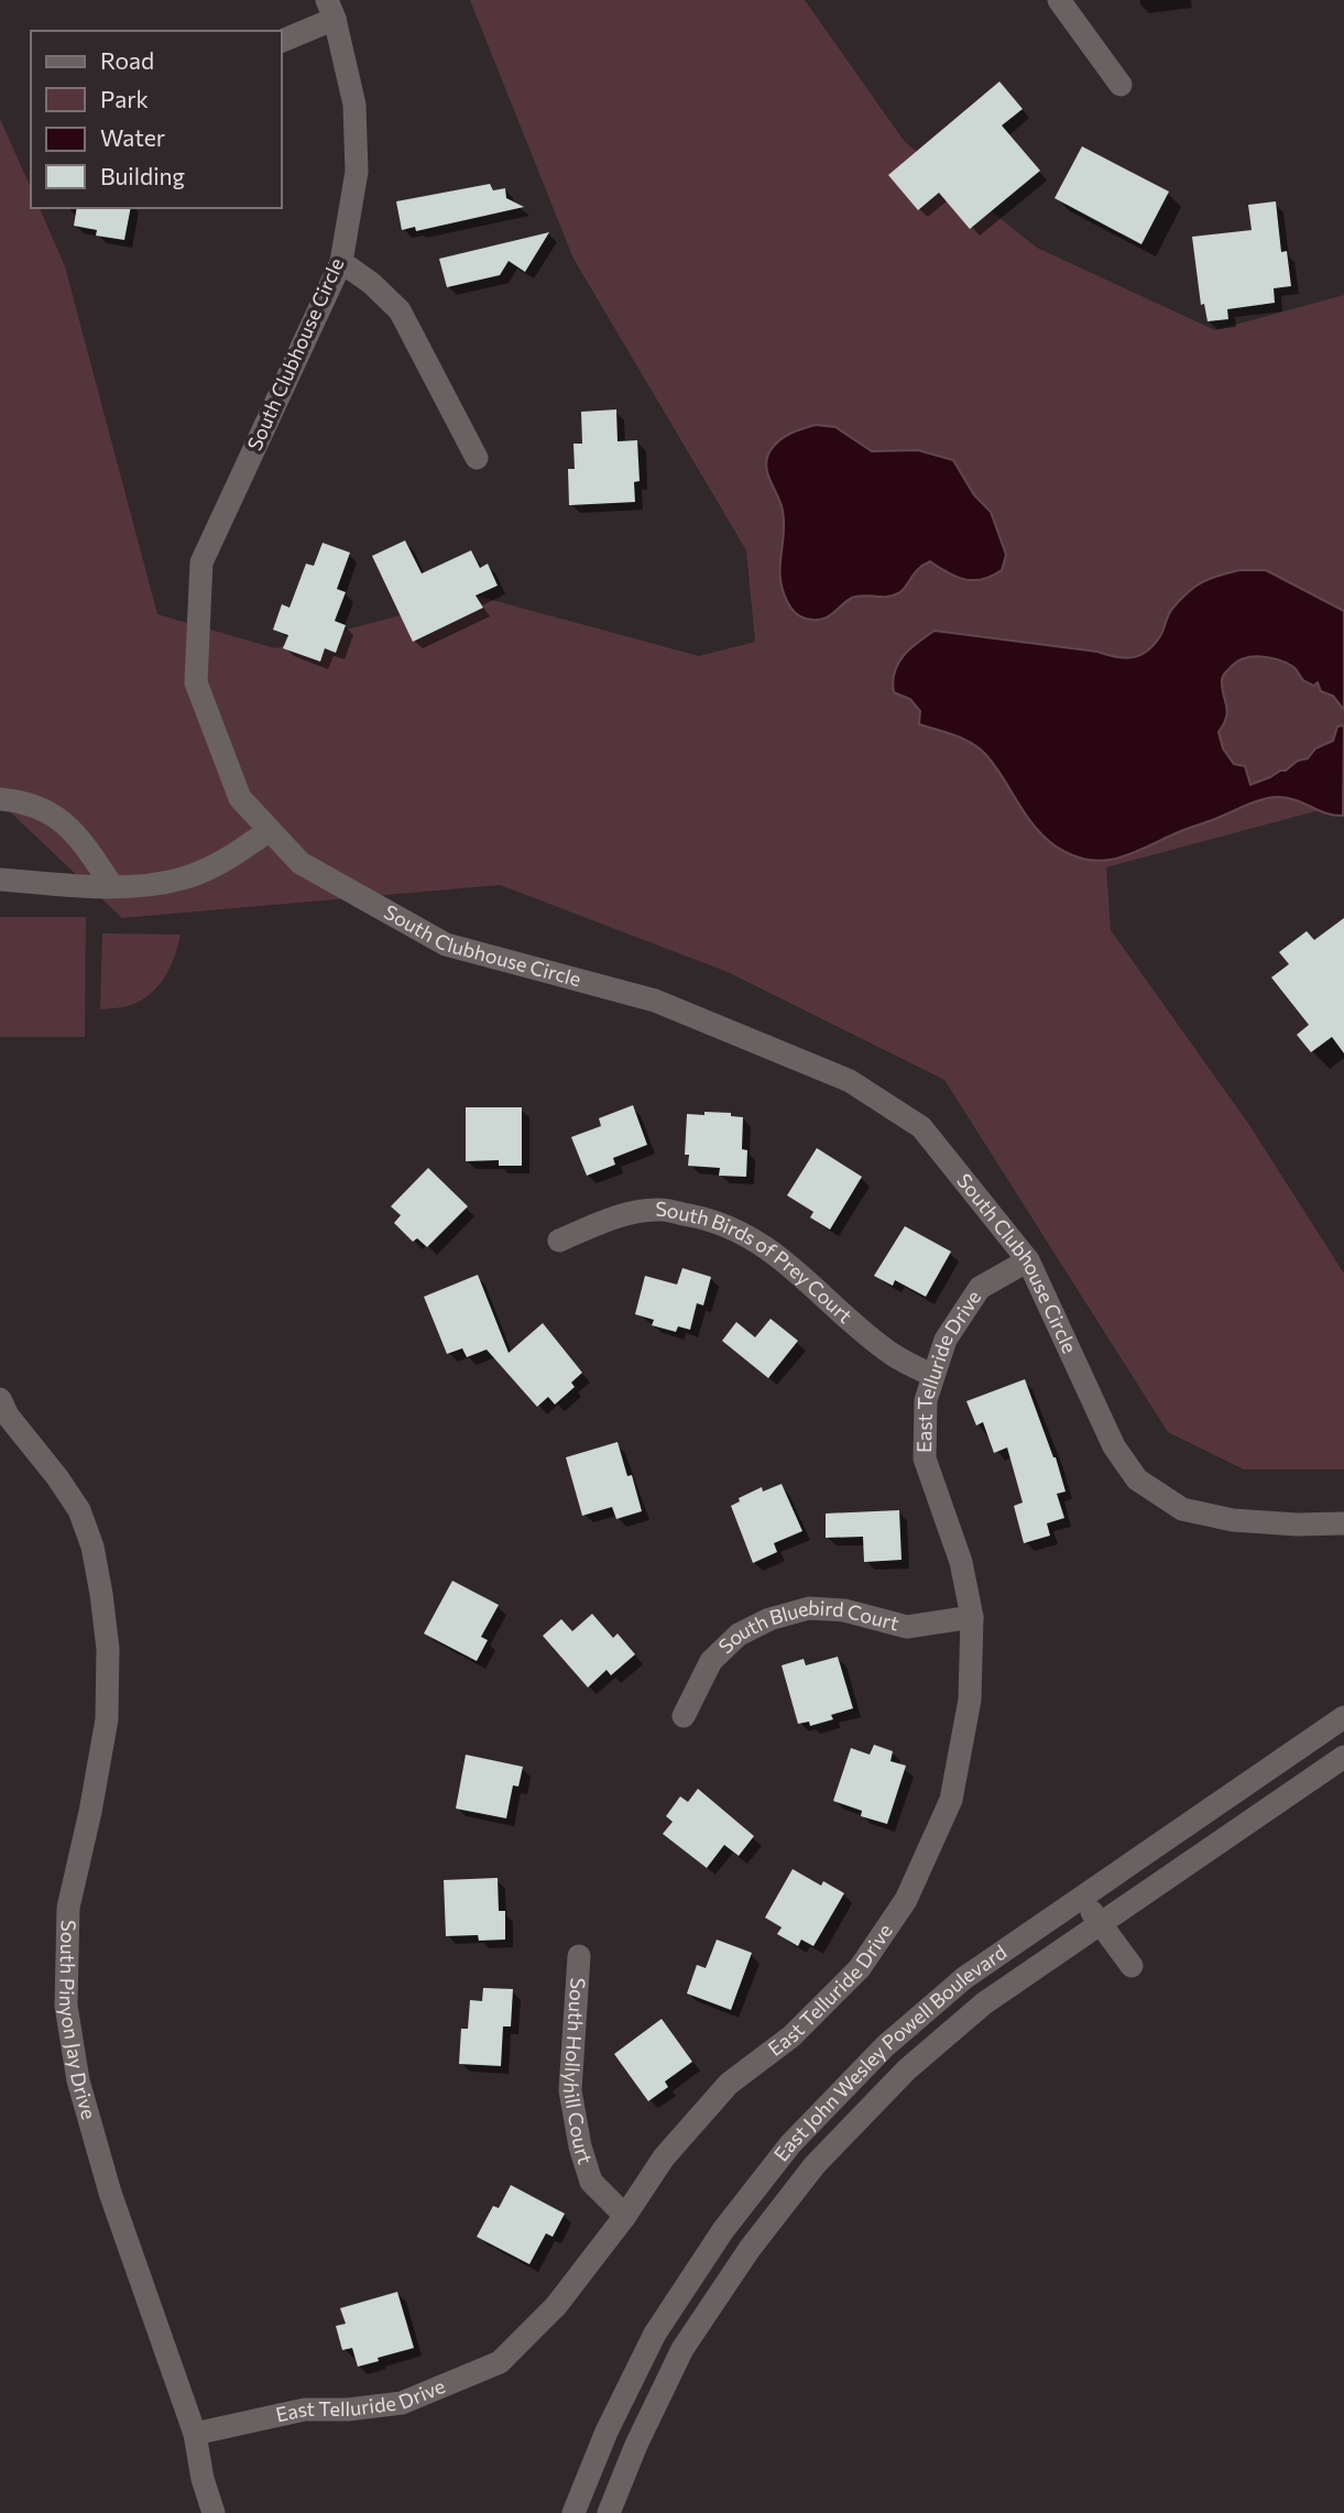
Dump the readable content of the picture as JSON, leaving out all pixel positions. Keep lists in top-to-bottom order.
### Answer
{
  "streets": {
    "street": [
      "South Clubhouse Circle",
      "South Birds of Prey Court",
      "East Telluride Drive",
      "South Bluebird Court",
      "South Pinyon Jay Drive",
      "East John Wesley Powell Boulevard",
      "South Hollyhill Court"
    ]
  },
  "crossings": [
    ["South Clubhouse Circle", "East Telluride Drive"],
    ["South Birds of Prey Court", "East Telluride Drive"],
    ["East Telluride Drive", "South Bluebird Court"],
    ["East Telluride Drive", "South Pinyon Jay Drive"],
    ["East Telluride Drive", "South Hollyhill Court"]
  ],
  "legend": [
    "Road",
    "Park",
    "Water",
    "Building"
  ]
}
